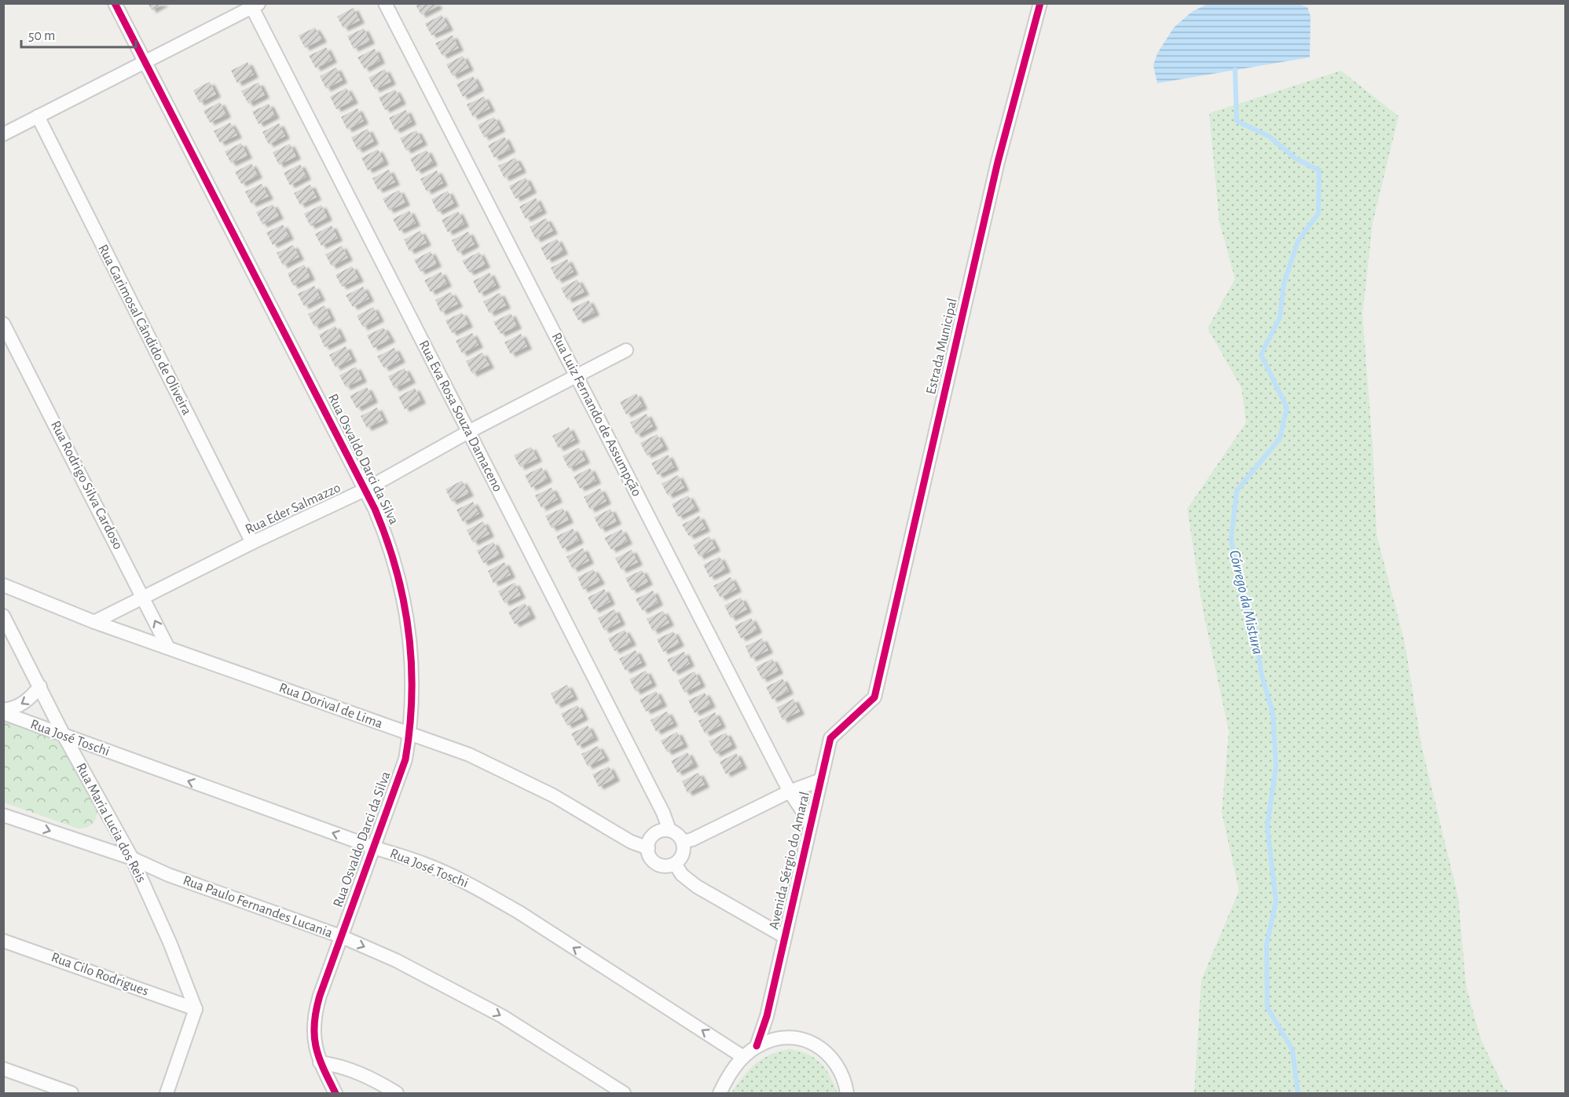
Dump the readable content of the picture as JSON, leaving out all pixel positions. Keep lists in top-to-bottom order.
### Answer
{
  "streets": {
    "street": [
      "Rua Garimosal Cândido de Oliveira",
      "Estrada Municipal",
      "Rua Luiz Fernando de Assumpção",
      "Rua Eva Rosa Souza Damaceno",
      "Rua Osvaldo Darci da Silva",
      "Rua Rodrigo Silva Cardoso",
      "Rua Eder Salmazzo",
      "Rua Dorival de Lima",
      "Rua José Toschi",
      "Rua Maria Lucia dos Reis",
      "Avenida Sérgio do Amaral",
      "Rua Paulo Fernandes Lucania",
      "Rua Cilo Rodrigues"
    ]
  },
  "crossings": [
    ["Rua Garimosal Cândido de Oliveira", "Rua Eder Salmazzo"],
    ["Estrada Municipal", "Avenida Sérgio do Amaral"],
    ["Rua Luiz Fernando de Assumpção", "Rua Eder Salmazzo"],
    ["Rua Luiz Fernando de Assumpção", "Avenida Sérgio do Amaral"],
    ["Rua Eva Rosa Souza Damaceno", "Rua Eder Salmazzo"],
    ["Rua Eva Rosa Souza Damaceno", "Rua Dorival de Lima"],
    ["Rua Osvaldo Darci da Silva", "Rua Eder Salmazzo"],
    ["Rua Osvaldo Darci da Silva", "Rua Dorival de Lima"],
    ["Rua Osvaldo Darci da Silva", "Rua José Toschi"],
    ["Rua Osvaldo Darci da Silva", "Rua Paulo Fernandes Lucania"],
    ["Rua Rodrigo Silva Cardoso", "Rua Eder Salmazzo"],
    ["Rua Rodrigo Silva Cardoso", "Rua Dorival de Lima"],
    ["Rua Eder Salmazzo", "Rua Dorival de Lima"],
    ["Rua José Toschi", "Rua Maria Lucia dos Reis"],
    ["Rua Maria Lucia dos Reis", "Rua Paulo Fernandes Lucania"],
    ["Rua Maria Lucia dos Reis", "Rua Cilo Rodrigues"]
  ],
  "one_way": ["Rua José Toschi", "Rua Paulo Fernandes Lucania"],
  "water": ["Córrego da Mistura"],
  "scale_bar": "50 m"
}
